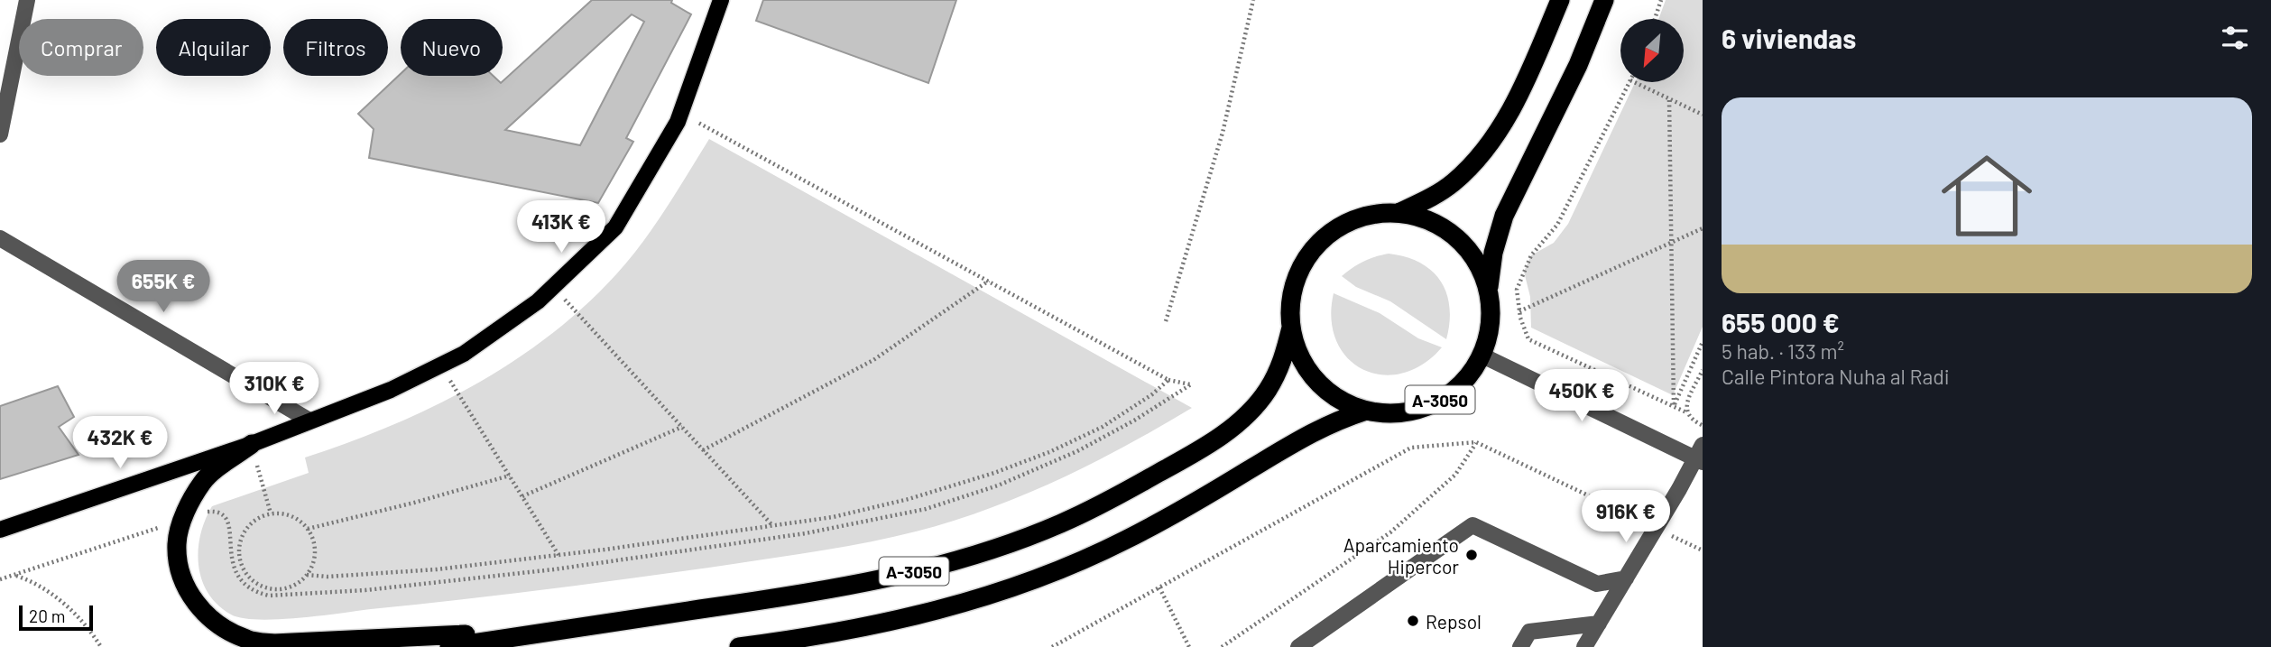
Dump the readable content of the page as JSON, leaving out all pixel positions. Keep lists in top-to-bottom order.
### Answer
{
  "streets": {
    "highway": ["A-3050"]
  },
  "places": ["Aparcamiento Hipercor", "Repsol"],
  "scale_bar": "20 m",
  "north": "bottom left",
  "page": {
    "heading": "6 viviendas",
    "chip": [
      "Comprar",
      "Alquilar",
      "Filtros",
      "Nuevo"
    ],
    "list": [
      {
        "name": "655 000 €",
        "note": "5 hab. · 133 m² · Calle Pintora Nuha al Radi"
      }
    ],
    "price": [
      "413K €",
      "655K €",
      "310K €",
      "450K €",
      "432K €",
      "916K €"
    ],
    "scale": "20 m"
  }
}
